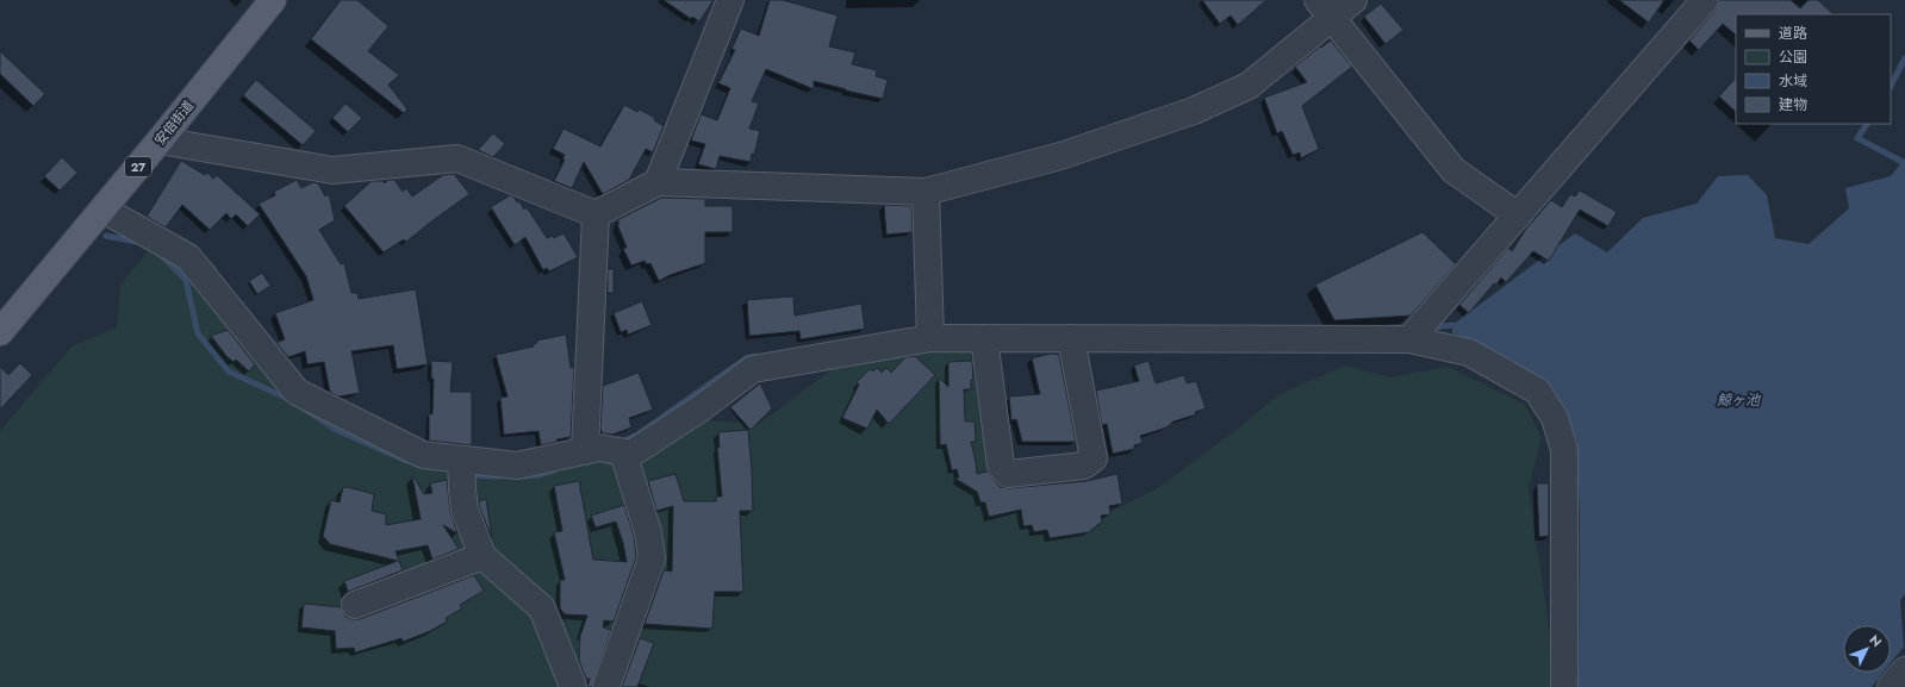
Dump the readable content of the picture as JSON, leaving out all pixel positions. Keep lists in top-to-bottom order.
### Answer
{
  "streets": {
    "main road": ["安倍街道", "27"]
  },
  "water": ["鯨ヶ池"],
  "legend": [
    "道路",
    "公園",
    "水域",
    "建物"
  ],
  "north": "top right"
}
